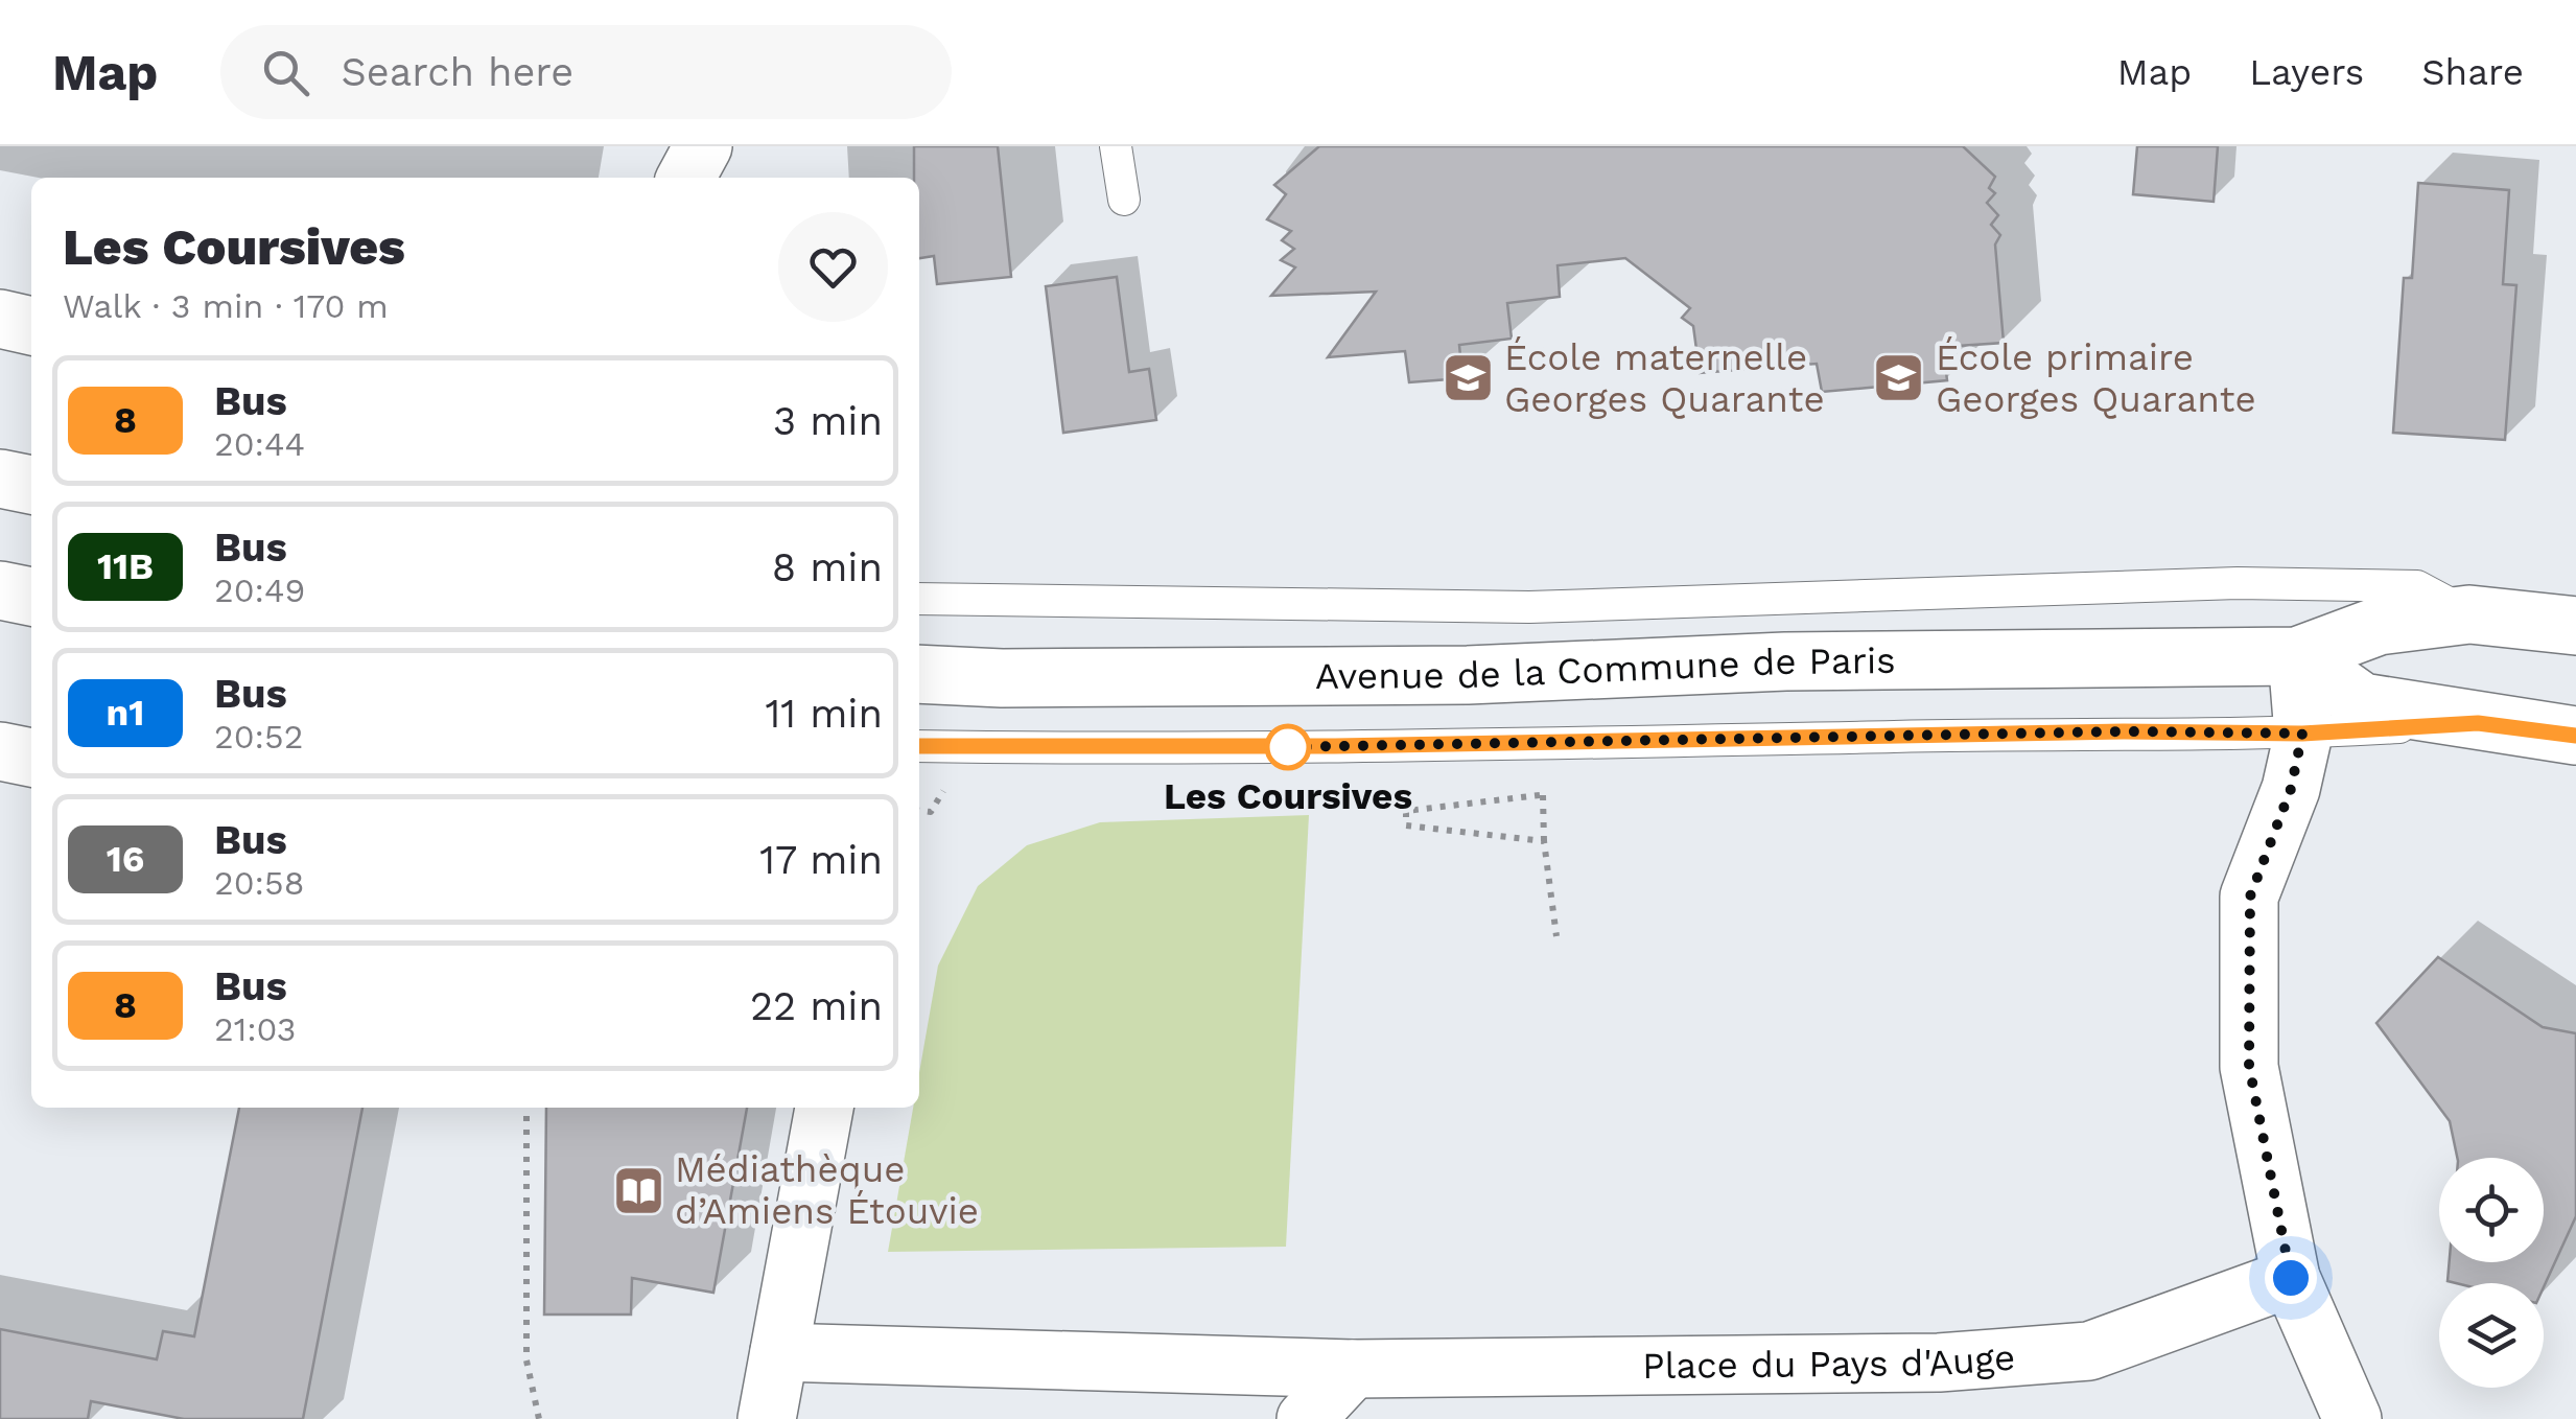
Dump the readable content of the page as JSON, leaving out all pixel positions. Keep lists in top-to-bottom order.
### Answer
{
  "streets": {
    "street": ["Avenue de la Commune de Paris", "Place du Pays d'Auge"]
  },
  "places": {
    "school or university": ["École maternelle Georges Quarante", "École primaire Georges Quarante"],
    "other": ["Les Coursives"],
    "library": ["Médiathèque d’Amiens Étouvie"]
  },
  "lines": ["bus line 8"],
  "page": {
    "header": "Map",
    "search": "Search here",
    "nav": ["Map", "Layers", "Share"],
    "heading": ["Les Coursives", "Walk · 3 min · 170 m"],
    "list": [
      {
        "mark": "8",
        "name": "Bus",
        "note": "20:44",
        "value": "3 min"
      },
      {
        "mark": "11B",
        "name": "Bus",
        "note": "20:49",
        "value": "8 min"
      },
      {
        "mark": "n1",
        "name": "Bus",
        "note": "20:52",
        "value": "11 min"
      },
      {
        "mark": "16",
        "name": "Bus",
        "note": "20:58",
        "value": "17 min"
      },
      {
        "mark": "8",
        "name": "Bus",
        "note": "21:03",
        "value": "22 min"
      }
    ]
  }
}
